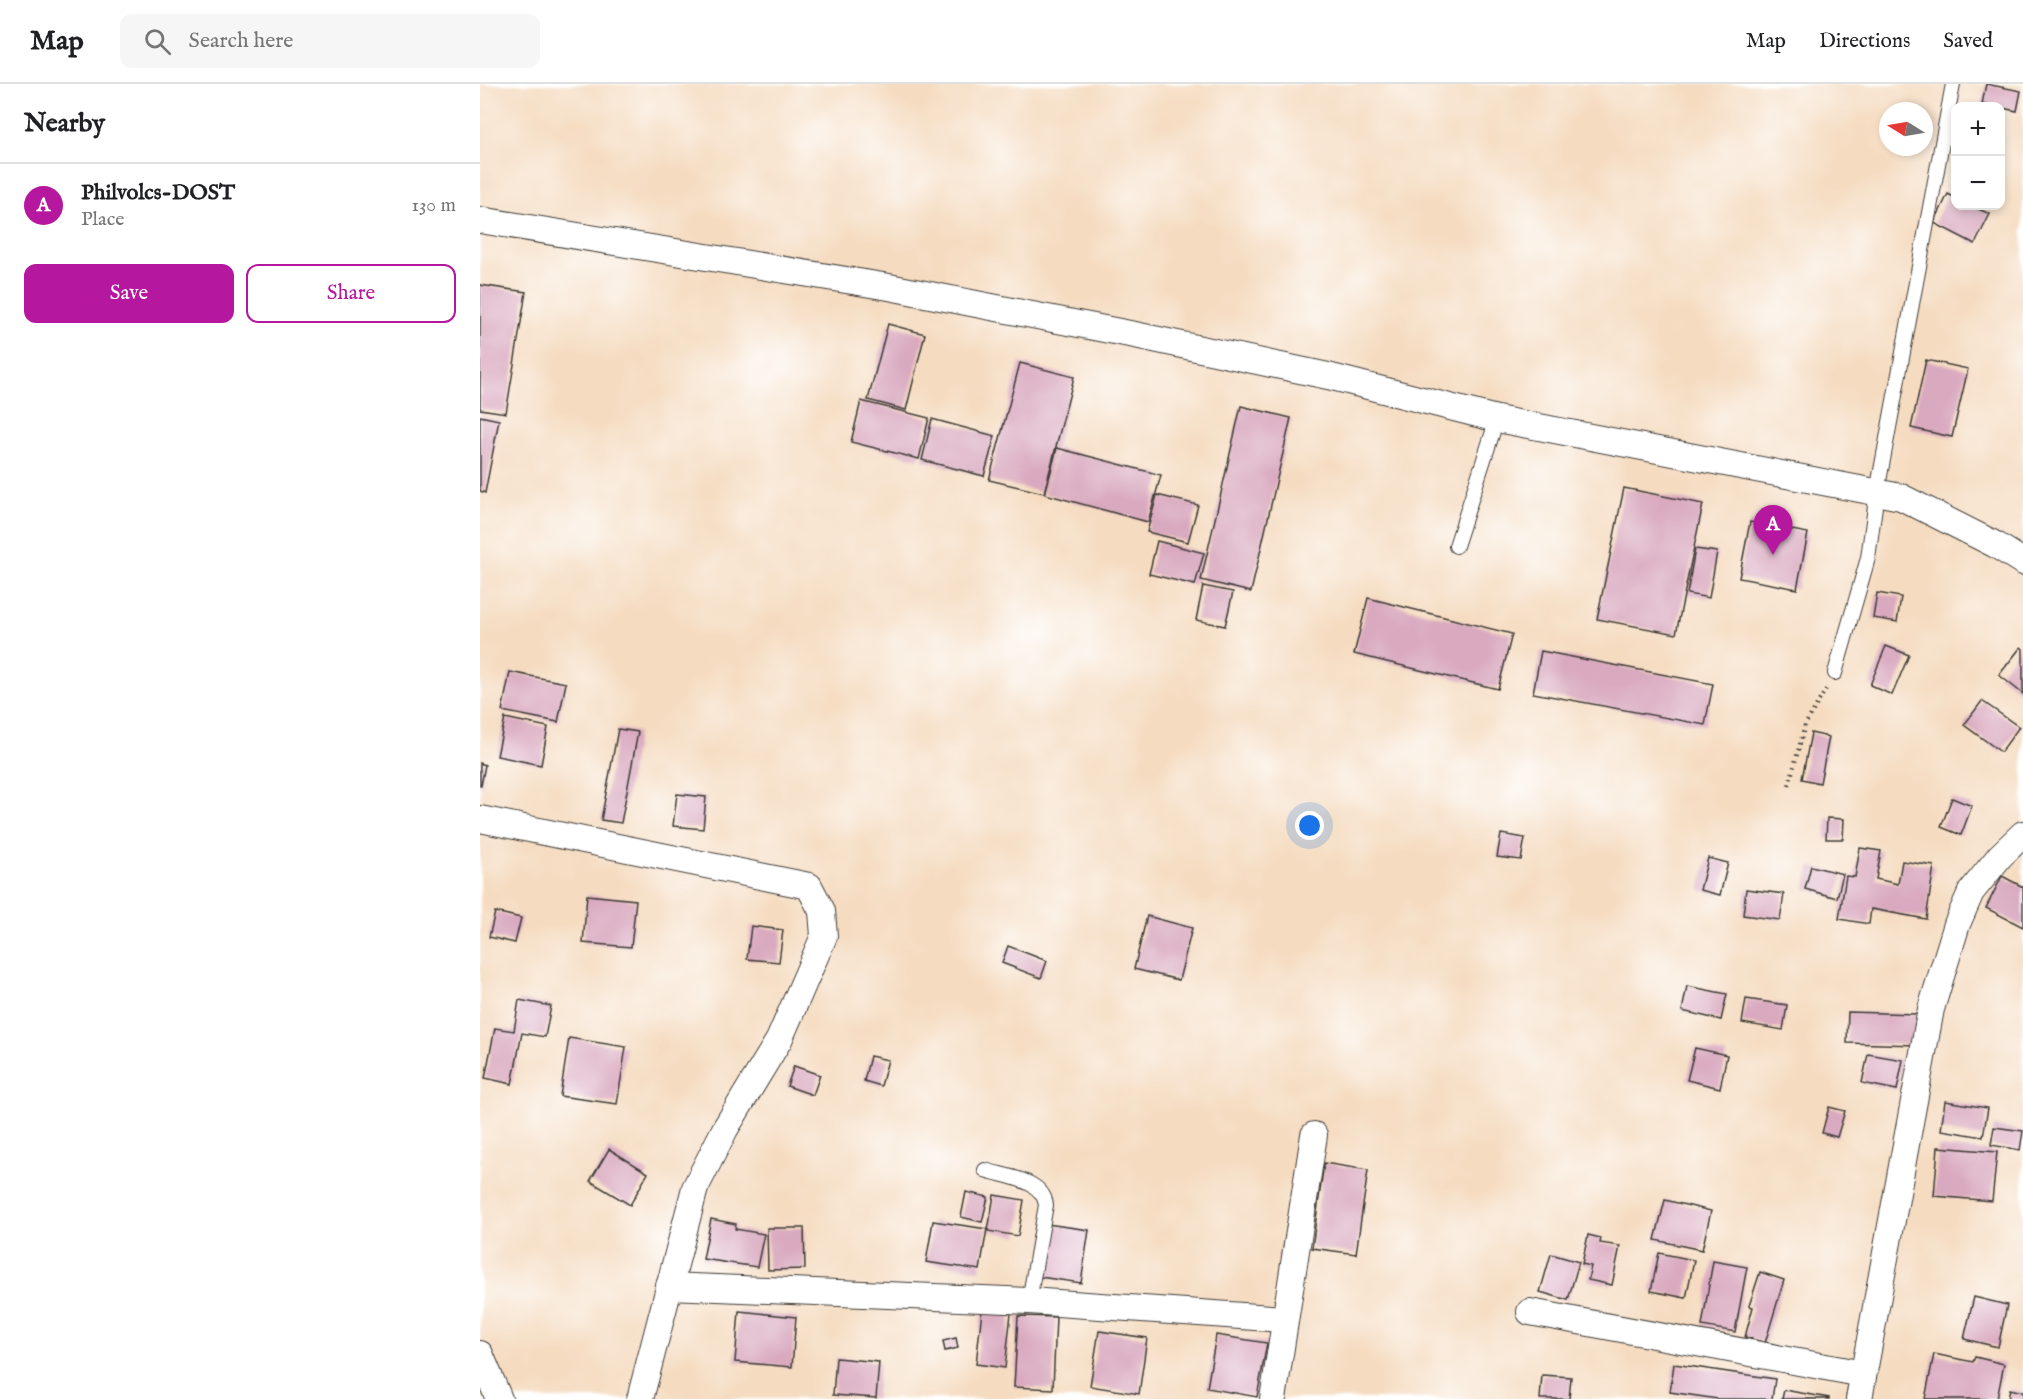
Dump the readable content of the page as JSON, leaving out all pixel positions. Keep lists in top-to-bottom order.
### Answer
{
  "north": "left",
  "page": {
    "header": "Map",
    "search": "Search here",
    "nav": ["Map", "Directions", "Saved"],
    "heading": "Nearby",
    "map_buttons": ["+", "−"],
    "list": [
      {
        "mark": "A",
        "name": "Philvolcs-DOST",
        "note": "Place",
        "value": "130 m"
      }
    ],
    "buttons": ["Save", "Share"],
    "pins": "A"
  }
}
